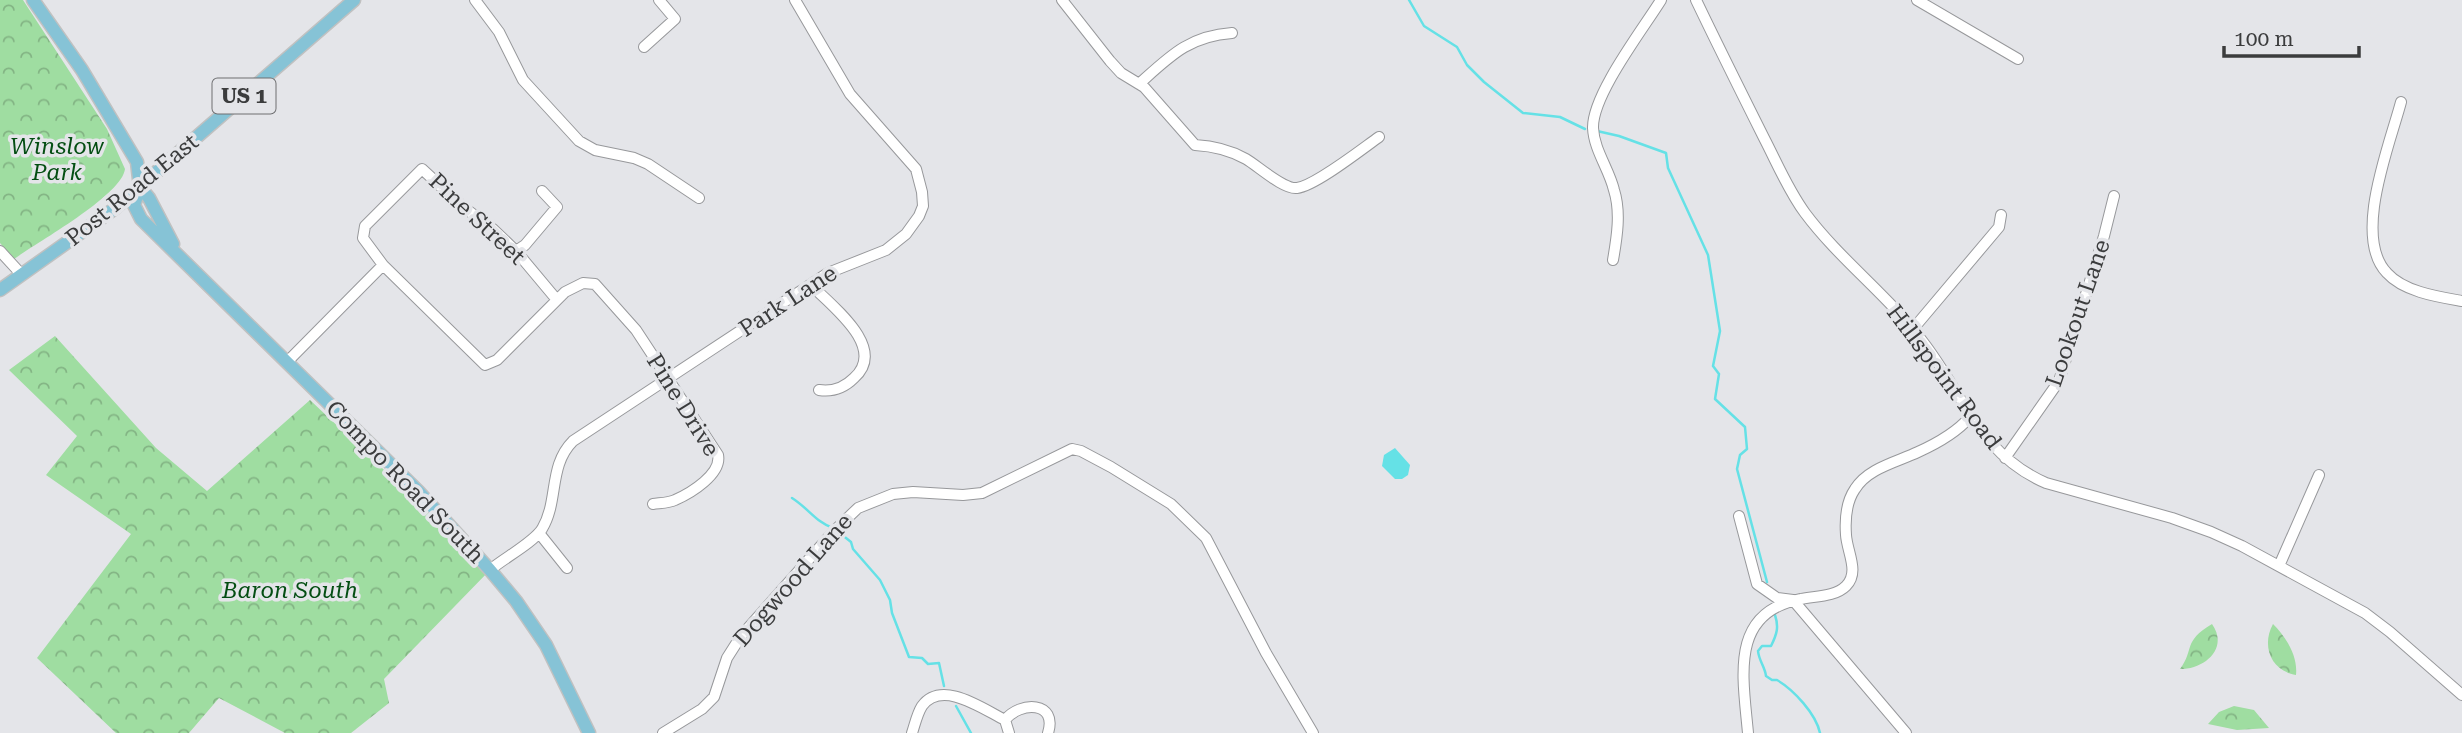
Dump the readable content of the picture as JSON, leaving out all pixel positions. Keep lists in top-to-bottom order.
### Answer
{
  "streets": {
    "main road": ["US 1", "Post Road East", "Compo Road South"],
    "street": [
      "Pine Street",
      "Park Lane",
      "Lookout Lane",
      "Hillspoint Road",
      "Pine Drive",
      "Dogwood Lane"
    ]
  },
  "crossings": [
    ["Post Road East", "Compo Road South"],
    ["Pine Street", "Pine Drive"],
    ["Park Lane", "Pine Drive"],
    ["Lookout Lane", "Hillspoint Road"]
  ],
  "parks": ["Winslow Park", "Baron South"],
  "scale_bar": "100 m"
}
